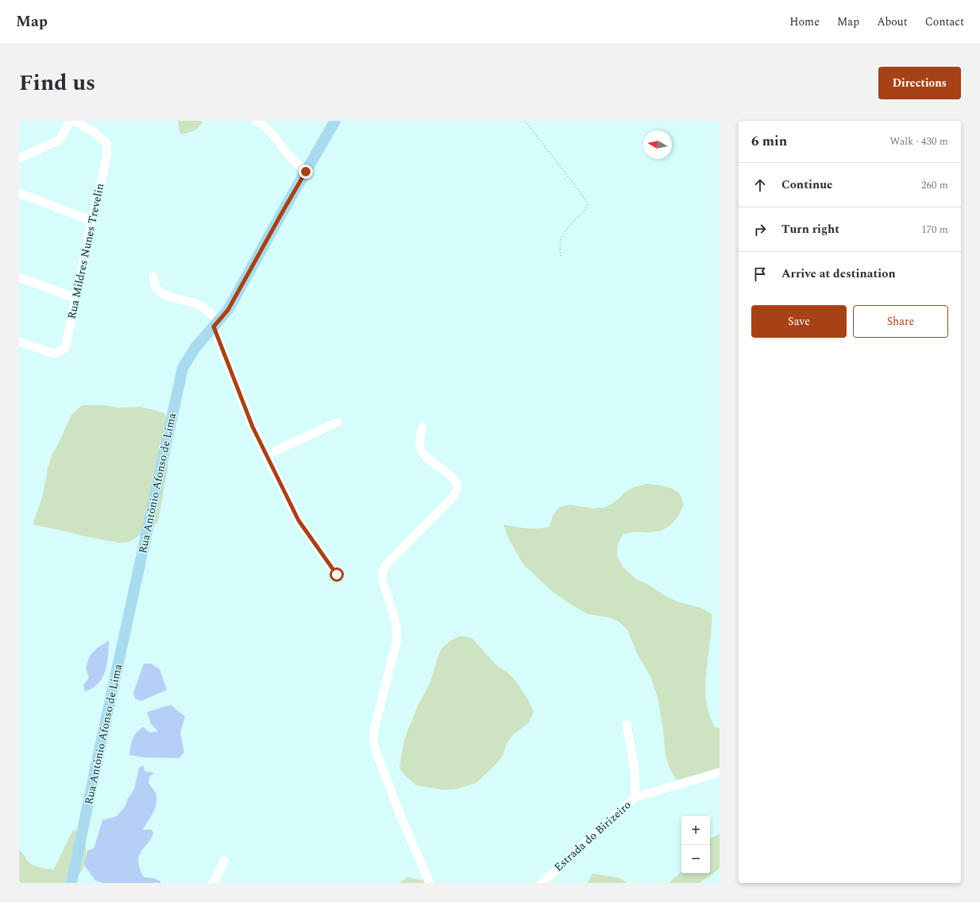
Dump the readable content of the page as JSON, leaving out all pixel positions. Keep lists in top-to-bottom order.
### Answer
{
  "streets": {
    "main road": ["Rua Antônio Afonso de Lima"],
    "street": ["Rua Mildres Nunes Trevelin", "Estrada do Birizeiro"]
  },
  "north": "left",
  "page": {
    "header": "Map",
    "nav": [
      "Home",
      "Map",
      "About",
      "Contact"
    ],
    "title": "Find us",
    "buttons": [
      "Directions",
      ["Save", "Share"]
    ],
    "heading": ["6 min", "Walk · 430 m"],
    "list": [
      ["Continue", "260 m"],
      ["Turn right", "170 m"],
      "Arrive at destination"
    ],
    "map_buttons": ["+", "−"]
  }
}
